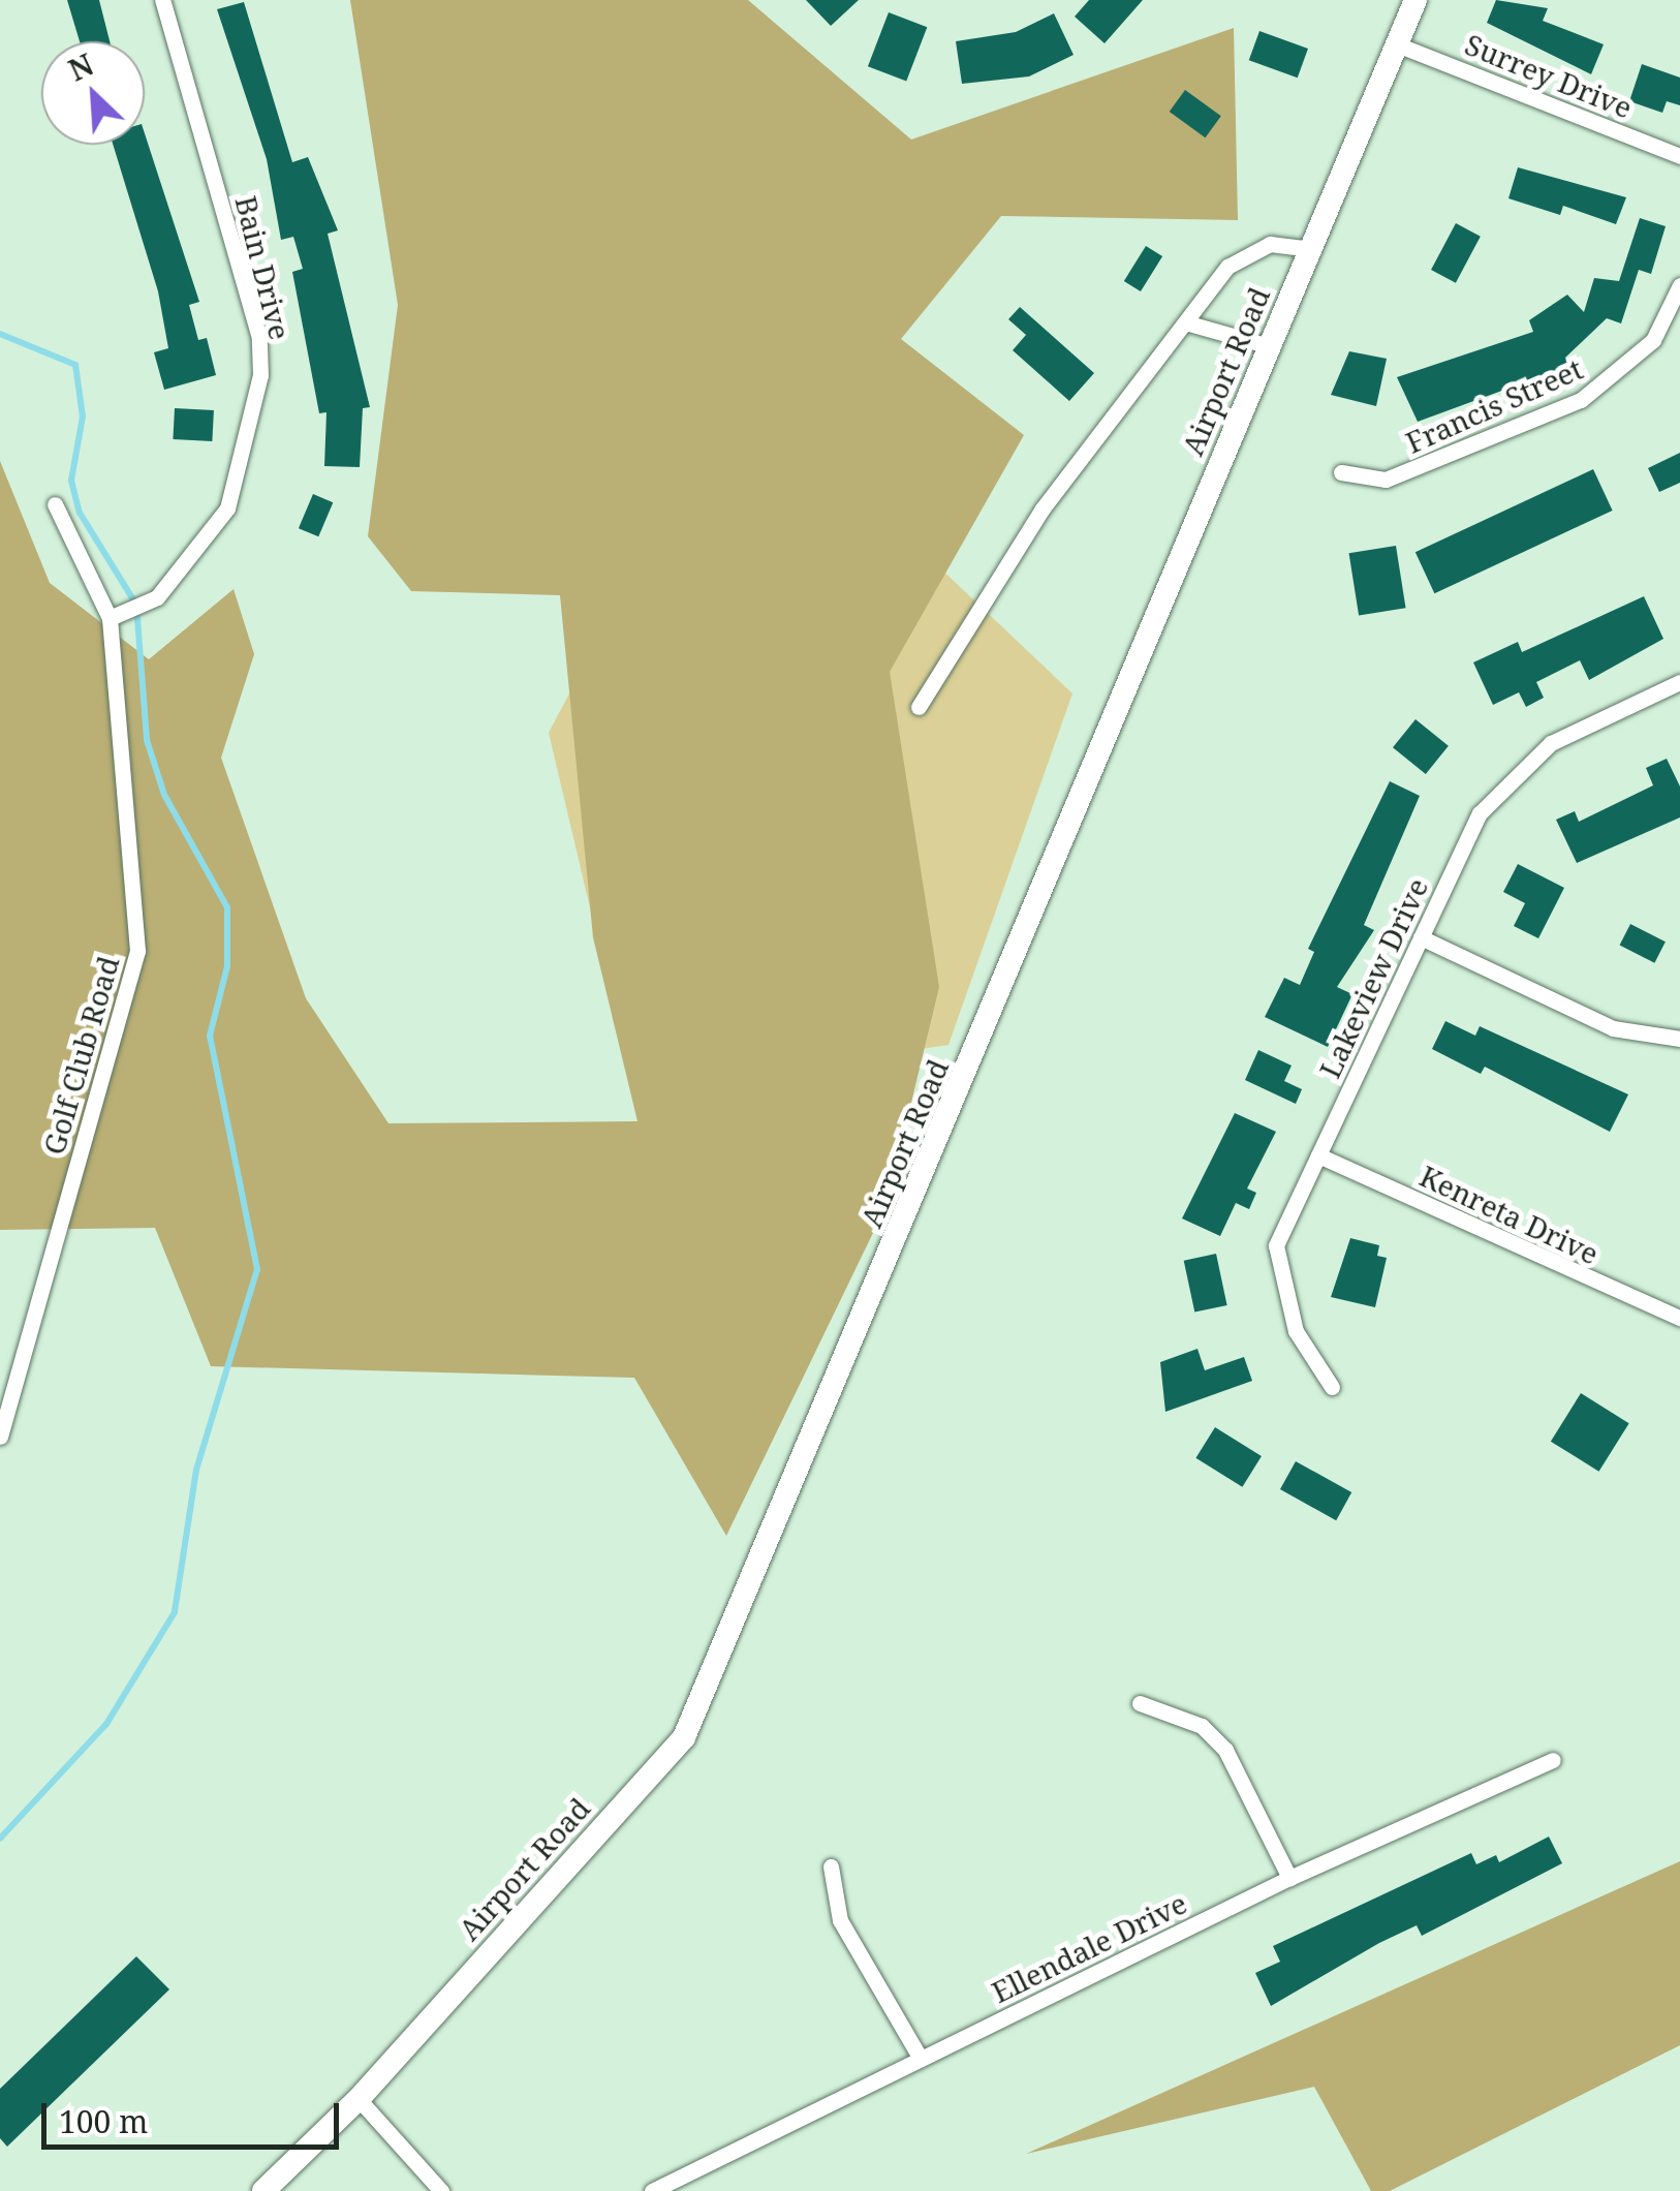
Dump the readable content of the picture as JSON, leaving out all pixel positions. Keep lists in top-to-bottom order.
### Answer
{
  "streets": {
    "main road": ["Airport Road"],
    "street": [
      "Surrey Drive",
      "Bain Drive",
      "Francis Street",
      "Lakeview Drive",
      "Golf Club Road",
      "Kenreta Drive",
      "Ellendale Drive"
    ]
  },
  "crossings": [
    ["Surrey Drive", "Airport Road"],
    ["Bain Drive", "Golf Club Road"],
    ["Lakeview Drive", "Kenreta Drive"]
  ],
  "scale_bar": "100 m",
  "north": "top left"
}
